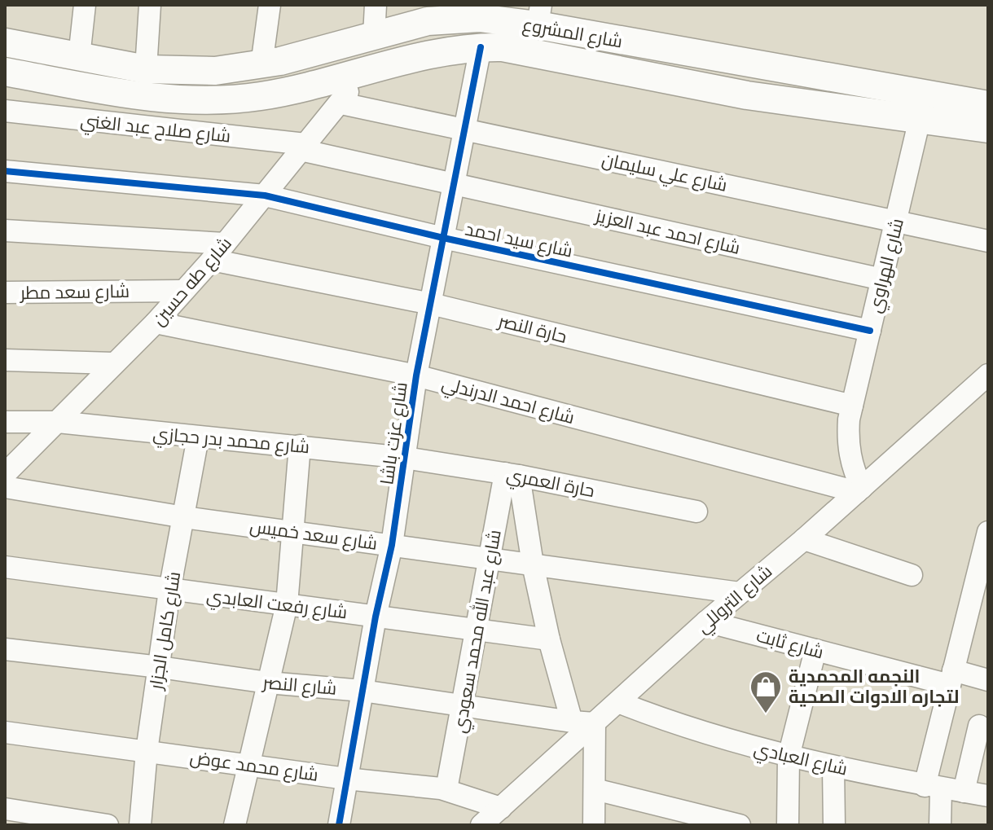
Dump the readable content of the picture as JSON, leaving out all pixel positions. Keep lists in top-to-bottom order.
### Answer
{
  "streets": {
    "main road": ["شارع المشروع"],
    "street": [
      "شارع صلاح عبد الغني",
      "شارع علي سليمان",
      "شارع احمد عبد العزيز",
      "شارع سيد احمد",
      "شارع الهراوي",
      "شارع طه حسين",
      "شارع سعد مطر",
      "حارة النصر",
      "شارع احمد الدرندلي",
      "شارع عزت باشا",
      "شارع محمد بدر حجازي",
      "حارة العمري",
      "شارع سعد خميس",
      "شارع التروللي",
      "شارع رفعت العابدي",
      "شارع كامل الجزار",
      "شارع عبد الله محمد سعودي",
      "شارع ثابت",
      "شارع النصر",
      "شارع العبادي",
      "شارع محمد عوض"
    ]
  },
  "crossings": [
    ["شارع المشروع", "شارع الهراوي"],
    ["شارع المشروع", "شارع طه حسين"],
    ["شارع المشروع", "شارع عزت باشا"],
    ["شارع صلاح عبد الغني", "شارع احمد عبد العزيز"],
    ["شارع صلاح عبد الغني", "شارع طه حسين"],
    ["شارع صلاح عبد الغني", "شارع عزت باشا"],
    ["شارع علي سليمان", "شارع الهراوي"],
    ["شارع علي سليمان", "شارع طه حسين"],
    ["شارع علي سليمان", "شارع عزت باشا"],
    ["شارع احمد عبد العزيز", "شارع الهراوي"],
    ["شارع احمد عبد العزيز", "شارع عزت باشا"],
    ["شارع سيد احمد", "شارع الهراوي"],
    ["شارع سيد احمد", "شارع طه حسين"],
    ["شارع سيد احمد", "شارع عزت باشا"],
    ["شارع الهراوي", "حارة النصر"],
    ["شارع الهراوي", "شارع احمد الدرندلي"],
    ["شارع الهراوي", "شارع التروللي"],
    ["شارع طه حسين", "شارع سعد مطر"],
    ["شارع طه حسين", "حارة النصر"],
    ["شارع طه حسين", "شارع احمد الدرندلي"],
    ["شارع طه حسين", "شارع محمد بدر حجازي"],
    ["حارة النصر", "شارع عزت باشا"],
    ["شارع احمد الدرندلي", "شارع عزت باشا"],
    ["شارع احمد الدرندلي", "شارع التروللي"],
    ["شارع عزت باشا", "شارع محمد بدر حجازي"],
    ["شارع عزت باشا", "حارة العمري"],
    ["شارع عزت باشا", "شارع سعد خميس"],
    ["شارع عزت باشا", "شارع رفعت العابدي"],
    ["شارع عزت باشا", "شارع النصر"],
    ["شارع عزت باشا", "شارع محمد عوض"],
    ["شارع محمد بدر حجازي", "حارة العمري"],
    ["شارع محمد بدر حجازي", "شارع كامل الجزار"],
    ["حارة العمري", "شارع عبد الله محمد سعودي"],
    ["شارع سعد خميس", "شارع التروللي"],
    ["شارع سعد خميس", "شارع كامل الجزار"],
    ["شارع سعد خميس", "شارع عبد الله محمد سعودي"],
    ["شارع التروللي", "شارع ثابت"],
    ["شارع التروللي", "شارع النصر"],
    ["شارع التروللي", "شارع العبادي"],
    ["شارع التروللي", "شارع محمد عوض"],
    ["شارع رفعت العابدي", "شارع كامل الجزار"],
    ["شارع رفعت العابدي", "شارع عبد الله محمد سعودي"],
    ["شارع كامل الجزار", "شارع النصر"],
    ["شارع كامل الجزار", "شارع محمد عوض"],
    ["شارع عبد الله محمد سعودي", "شارع النصر"],
    ["شارع عبد الله محمد سعودي", "شارع محمد عوض"]
  ],
  "places": {
    "shop": ["النجمه المحمدية لتجاره الادوات الصحية"]
  }
}
